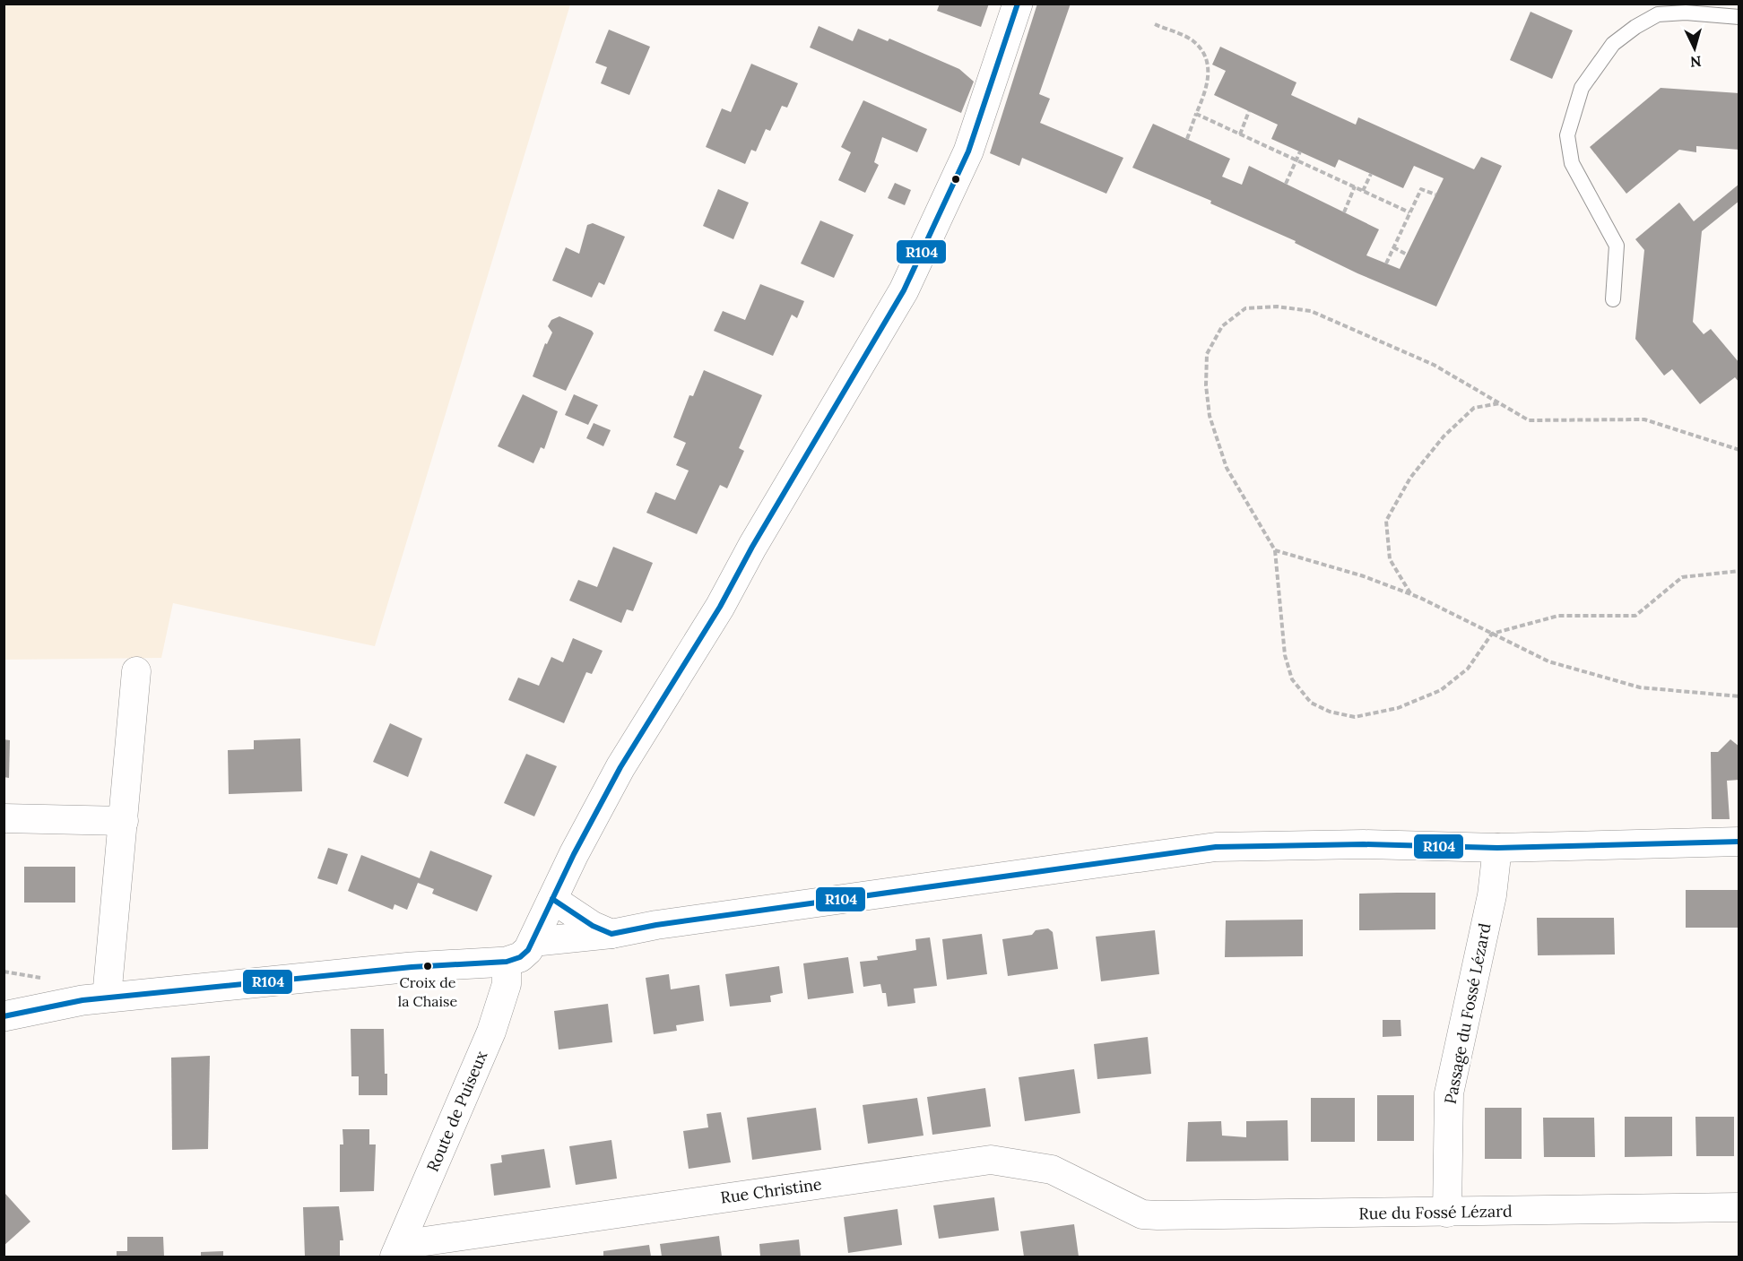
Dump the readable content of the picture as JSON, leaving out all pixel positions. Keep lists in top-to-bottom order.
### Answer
{
  "streets": {
    "street": [
      "Passage du Fossé Lézard",
      "Route de Puiseux",
      "Rue Christine",
      "Rue du Fossé Lézard"
    ]
  },
  "crossings": [
    ["Passage du Fossé Lézard", "Rue du Fossé Lézard"],
    ["Route de Puiseux", "Rue Christine"],
    ["Rue Christine", "Rue du Fossé Lézard"]
  ],
  "places": ["Croix de la Chaise"],
  "lines": ["transit line R104"],
  "north": "bottom"
}
